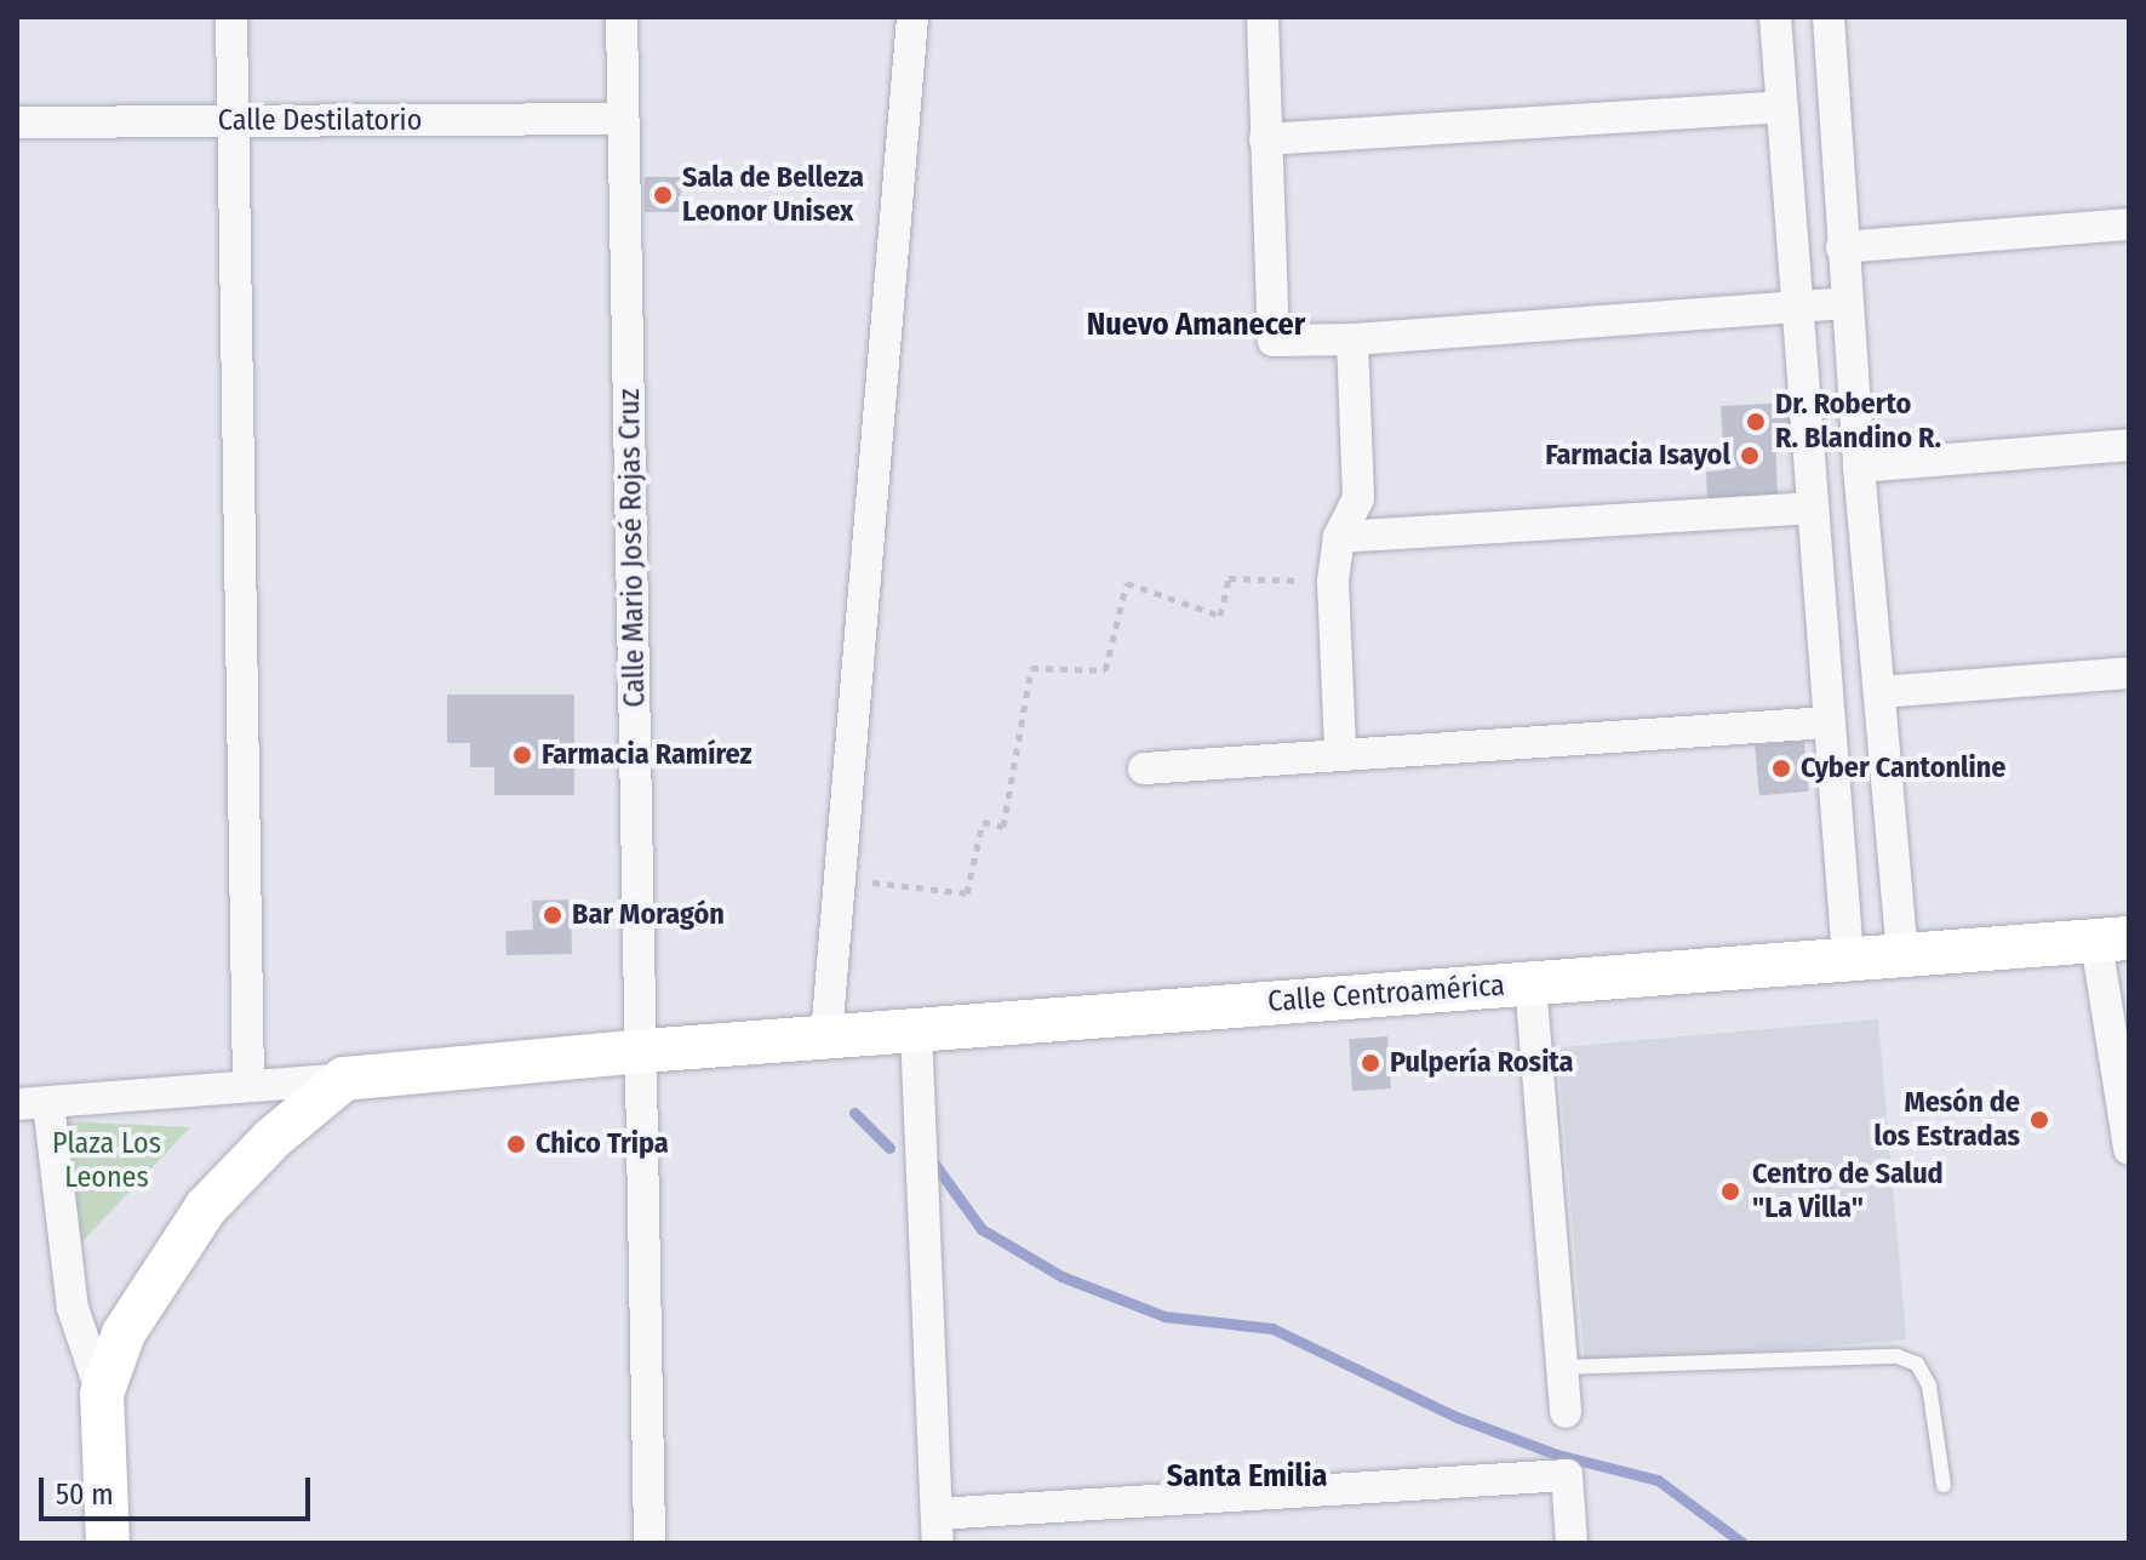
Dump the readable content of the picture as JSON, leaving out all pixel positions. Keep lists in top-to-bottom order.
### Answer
{
  "streets": {
    "main road": ["Calle Centroamérica"],
    "street": ["Calle Destilatorio", "Calle Mario José Rojas Cruz"]
  },
  "crossings": [
    ["Calle Destilatorio", "Calle Mario José Rojas Cruz"],
    ["Calle Mario José Rojas Cruz", "Calle Centroamérica"]
  ],
  "districts": ["Nuevo Amanecer", "Santa Emilia"],
  "parks": ["Plaza Los Leones"],
  "places": [
    "Sala de Belleza Leonor Unisex",
    "Dr. Roberto R. Blandino R.",
    "Farmacia Isayol",
    "Farmacia Ramírez",
    "Cyber Cantonline",
    "Bar Moragón",
    "Pulpería Rosita",
    "Mesón de los Estradas",
    "Chico Tripa",
    "Centro de Salud \"La Villa\""
  ],
  "scale_bar": "50 m"
}
